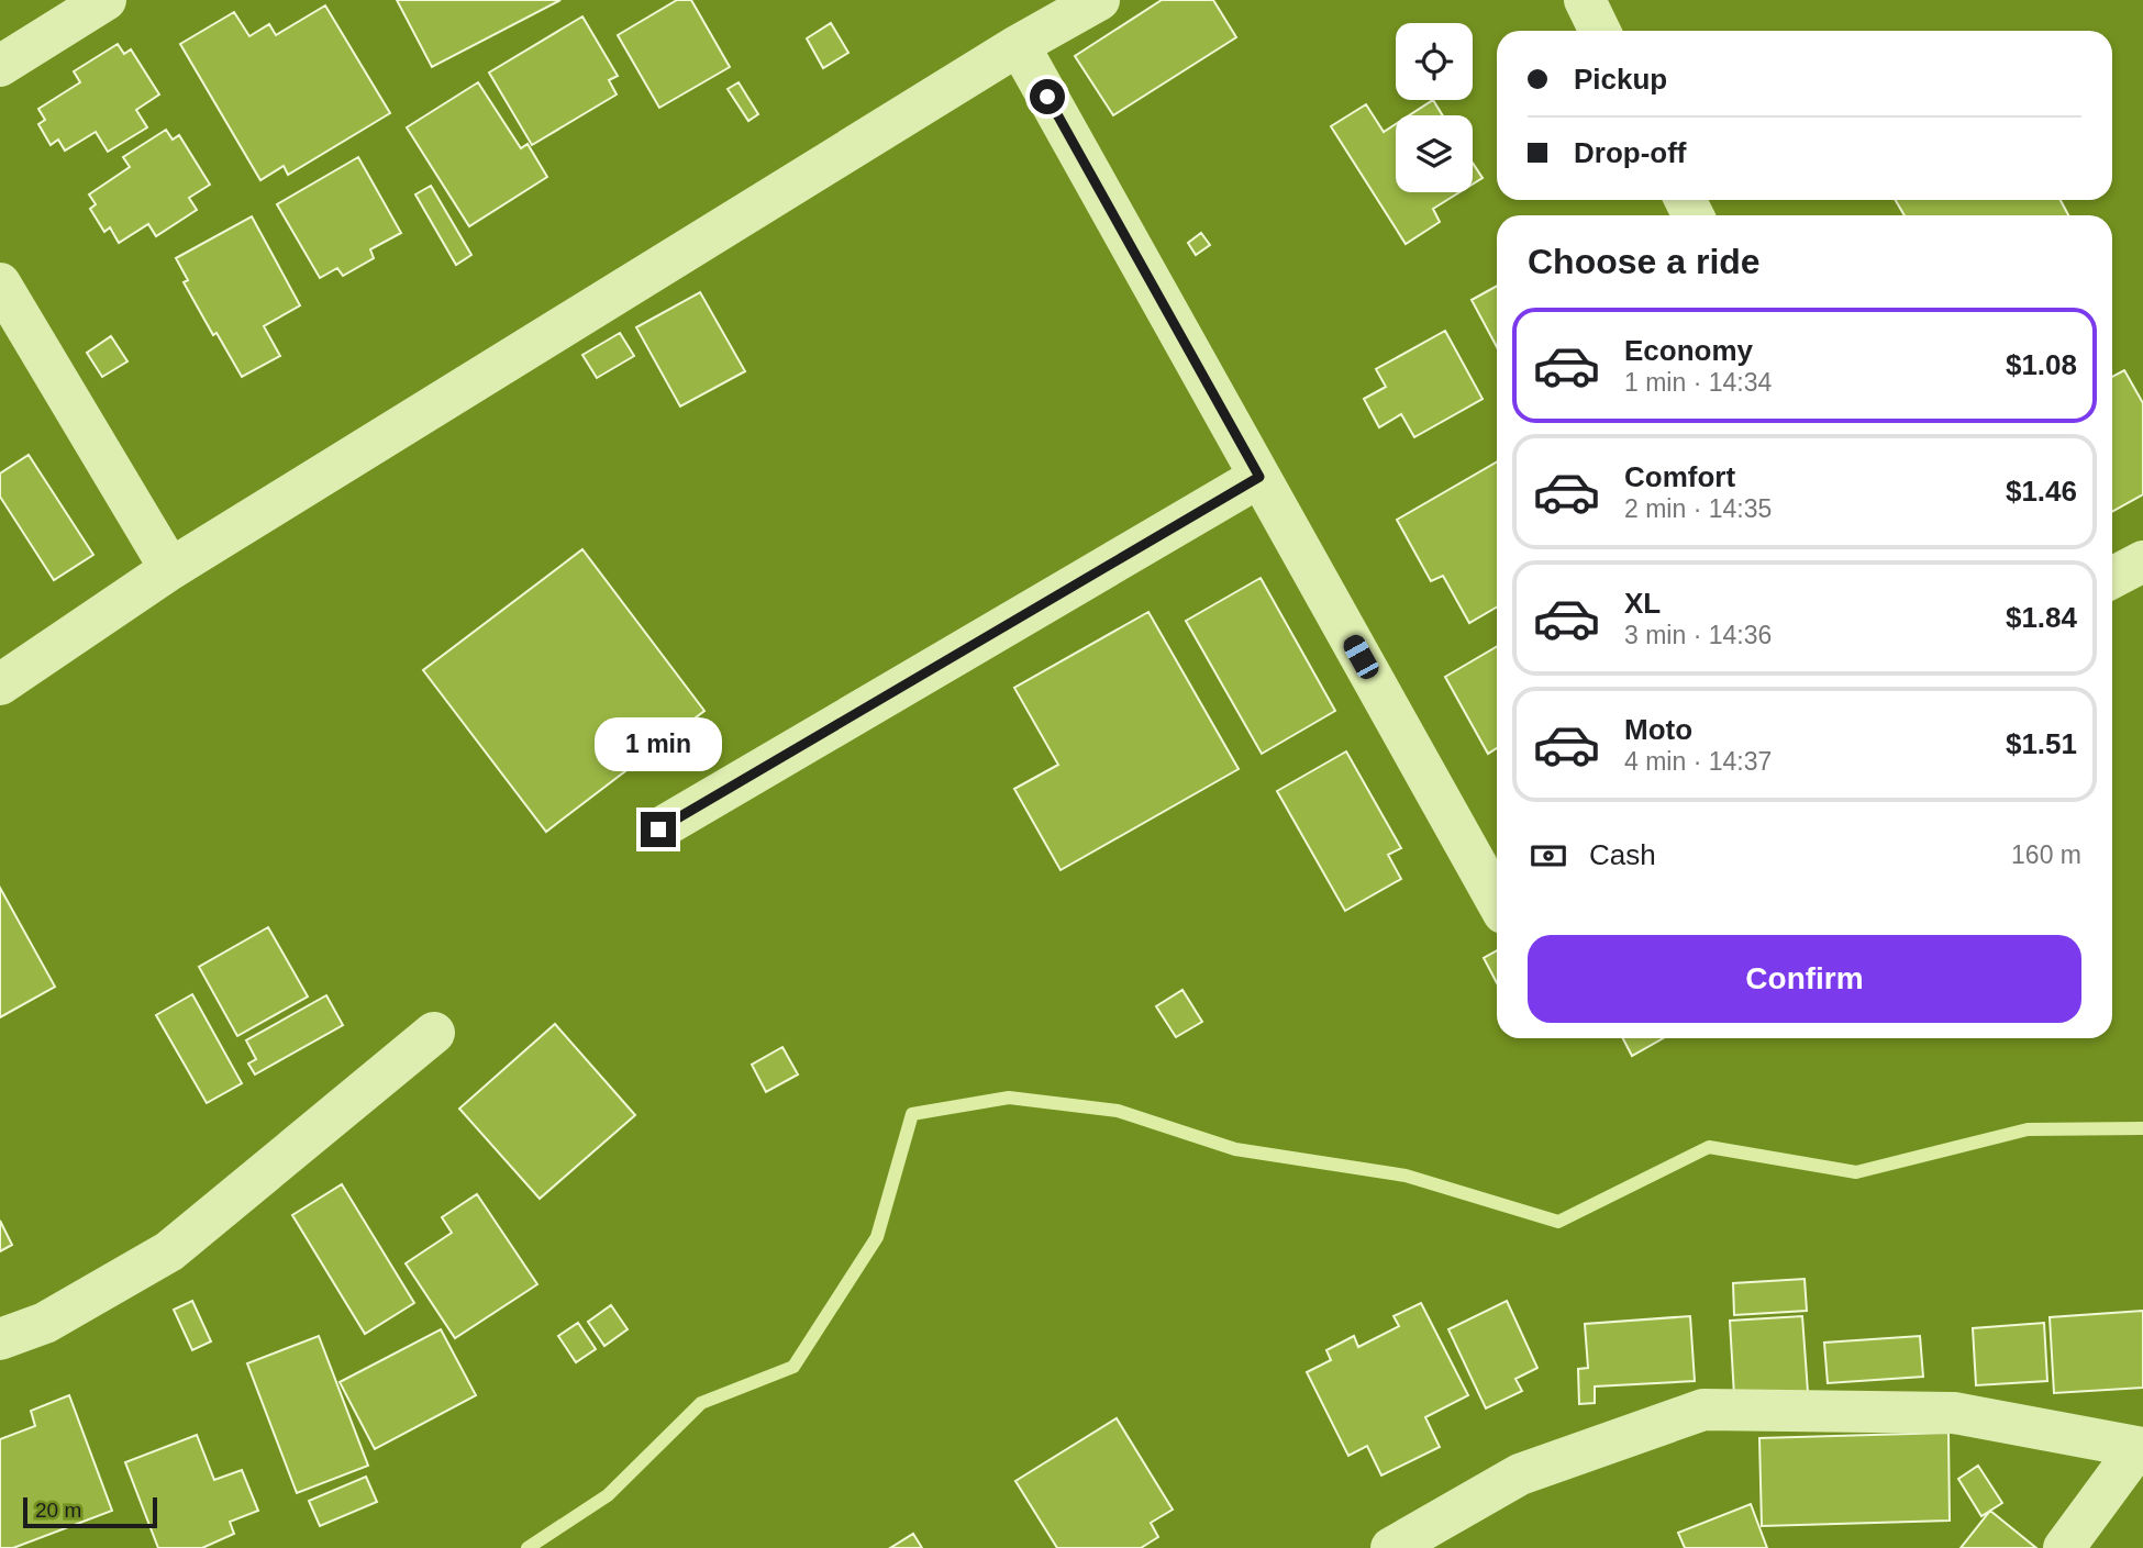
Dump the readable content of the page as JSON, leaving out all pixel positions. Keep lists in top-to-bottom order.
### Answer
{
  "scale_bar": "20 m",
  "page": {
    "banner": ["Pickup", "Drop-off"],
    "heading": "Choose a ride",
    "list": [
      {
        "name": "Economy",
        "note": "1 min · 14:34",
        "value": "$1.08"
      },
      {
        "name": "Comfort",
        "note": "2 min · 14:35",
        "value": "$1.46"
      },
      {
        "name": "XL",
        "note": "3 min · 14:36",
        "value": "$1.84"
      },
      {
        "name": "Moto",
        "note": "4 min · 14:37",
        "value": "$1.51"
      }
    ],
    "bubble": "1 min",
    "pay": ["Cash", "160 m"],
    "buttons": "Confirm",
    "scale": "20 m"
  }
}
